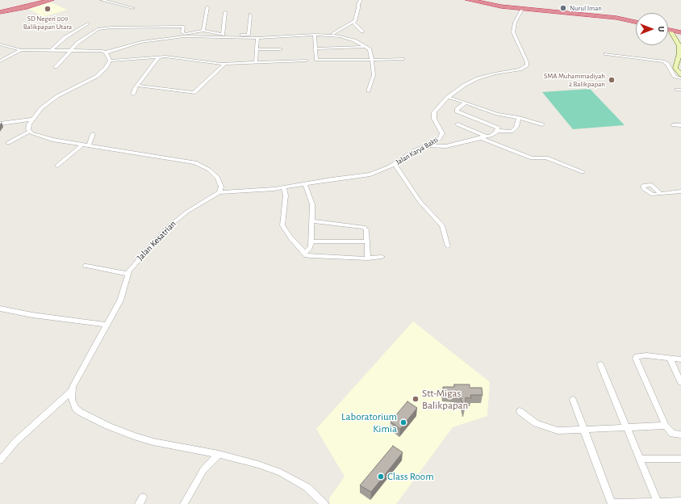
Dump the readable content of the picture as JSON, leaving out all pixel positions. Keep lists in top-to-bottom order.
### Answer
{
  "streets": {
    "street": ["Jalan Karya Bakti", "Jalan Kesatrian"]
  },
  "crossings": [
    ["Jalan Karya Bakti", "Jalan Kesatrian"]
  ],
  "places": [
    "Nurul Iman",
    "SD Negeri 009 Balikpapan Utara",
    "SMA Muhammadiyah 2 Balikpapan",
    "Stt-Migas Balikpapan",
    "Laboratorium Kimia",
    "Class Room"
  ],
  "north": "right"
}
